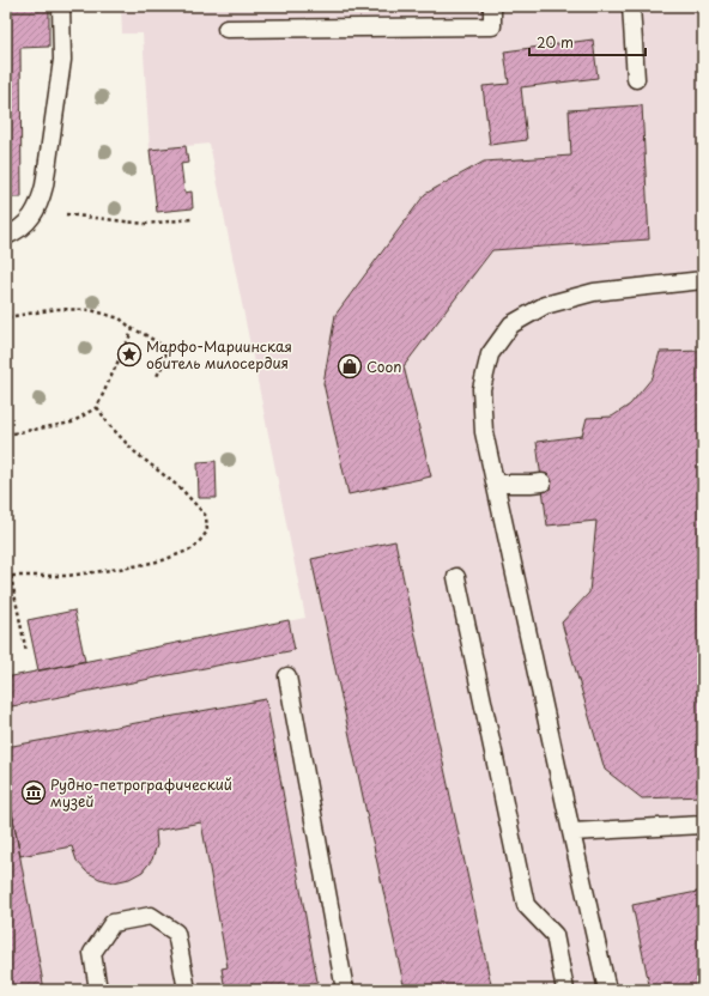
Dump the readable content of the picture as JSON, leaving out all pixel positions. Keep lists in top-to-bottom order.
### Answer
{
  "places": {
    "place": ["Марфо-Мариинская обитель милосердия"],
    "shop": ["Coon"],
    "museum": ["Рудно-петрографический музей"]
  },
  "scale_bar": "20 m"
}
